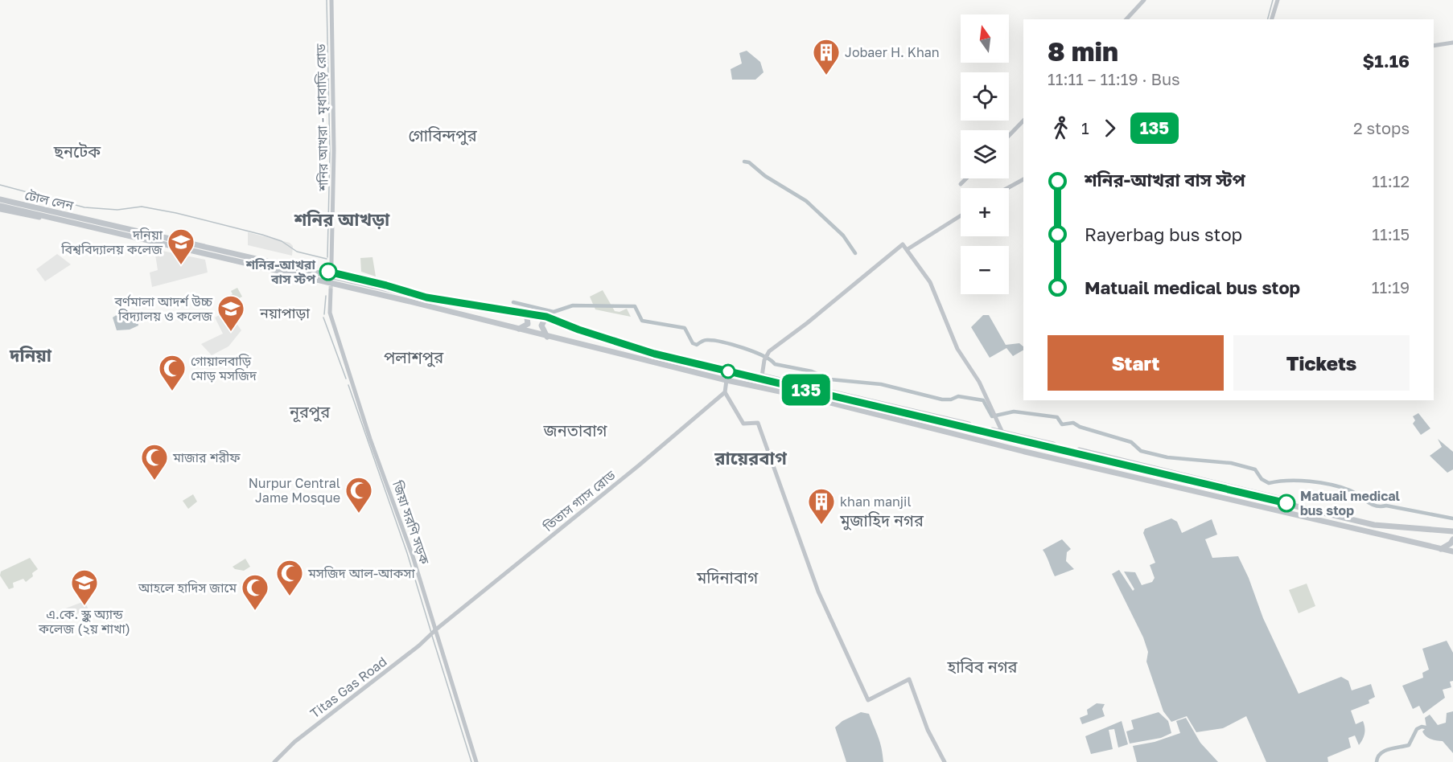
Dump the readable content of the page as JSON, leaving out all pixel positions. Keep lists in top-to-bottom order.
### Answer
{
  "streets": {
    "highway": ["টোল লেন"],
    "street": [
      "শনির আখরা - মৃধাবাড়ি রোড",
      "তিতাস গ্যাস রোড",
      "জিয়া সরণি সড়ক",
      "Titas Gas Road"
    ]
  },
  "crossings": [
    ["তিতাস গ্যাস রোড", "জিয়া সরণি সড়ক"],
    ["তিতাস গ্যাস রোড", "Titas Gas Road"],
    ["জিয়া সরণি সড়ক", "Titas Gas Road"]
  ],
  "districts": [
    "গোবিন্দপুর",
    "ছনটেক",
    "শনির আখড়া",
    "নয়াপাড়া",
    "দনিয়া",
    "পলাশপুর",
    "নূরপুর",
    "জনতাবাগ",
    "রায়েরবাগ",
    "মুজাহিদ নগর",
    "মদিনাবাগ",
    "হাবিব নগর"
  ],
  "places": {
    "building": ["Jobaer H. Khan", "khan manjil"],
    "school or university": ["দনিয়া বিশ্ববিদ্যালয় কলেজ", "বর্ণমালা আদর্শ উচ্চ বিদ্যালয় ও কলেজ", "এ.কে. স্কুল অ্যান্ড কলেজ (২য় শাখা)"],
    "other": ["শনির-আখরা বাস স্টপ", "Matuail medical bus stop"],
    "mosque": [
      "গোয়ালবাড়ি মোড় মসজিদ",
      "মাজার শরীফ",
      "Nurpur Central Jame Mosque",
      "মসজিদ আল-আকসা",
      "আহলে হাদিস জামে"
    ]
  },
  "lines": ["bus line 135"],
  "north": "top",
  "page": {
    "on_map": "135",
    "map_buttons": ["+", "−"],
    "heading": ["8 min", "11:11 – 11:19 · Bus", "$1.16"],
    "legs": ["1", "135", "2 stops"],
    "list": [
      {
        "name": "শনির-আখরা বাস স্টপ",
        "value": "11:12"
      },
      {
        "name": "Rayerbag bus stop",
        "value": "11:15"
      },
      {
        "name": "Matuail medical bus stop",
        "value": "11:19"
      }
    ],
    "buttons": ["Start", "Tickets"]
  }
}
